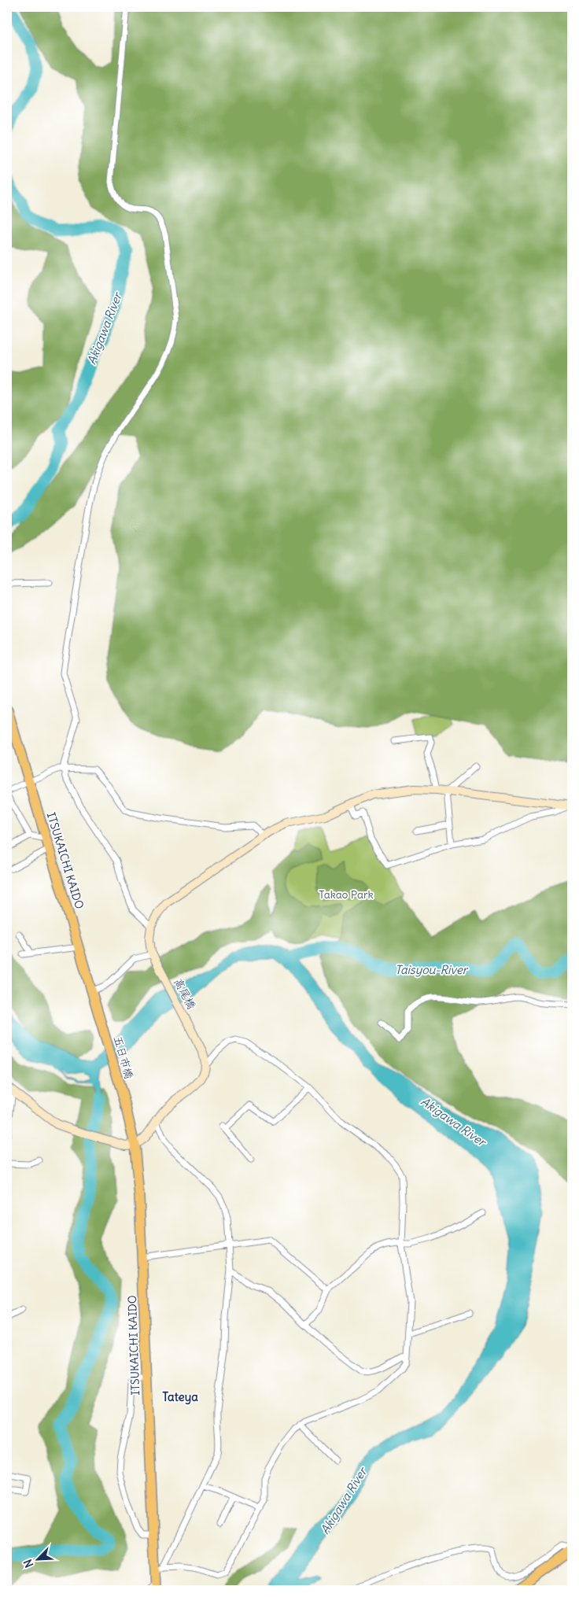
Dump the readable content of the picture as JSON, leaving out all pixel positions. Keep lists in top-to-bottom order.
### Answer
{
  "streets": {
    "main road": ["ITSUKAICHI KAIDO", "五日市橋"],
    "street": ["高尾橋"]
  },
  "crossings": [
    ["ITSUKAICHI KAIDO", "五日市橋"]
  ],
  "districts": ["Tateya"],
  "water": ["Akigawa River", "Taisyou-River"],
  "parks": ["Takao Park"],
  "north": "bottom left"
}
